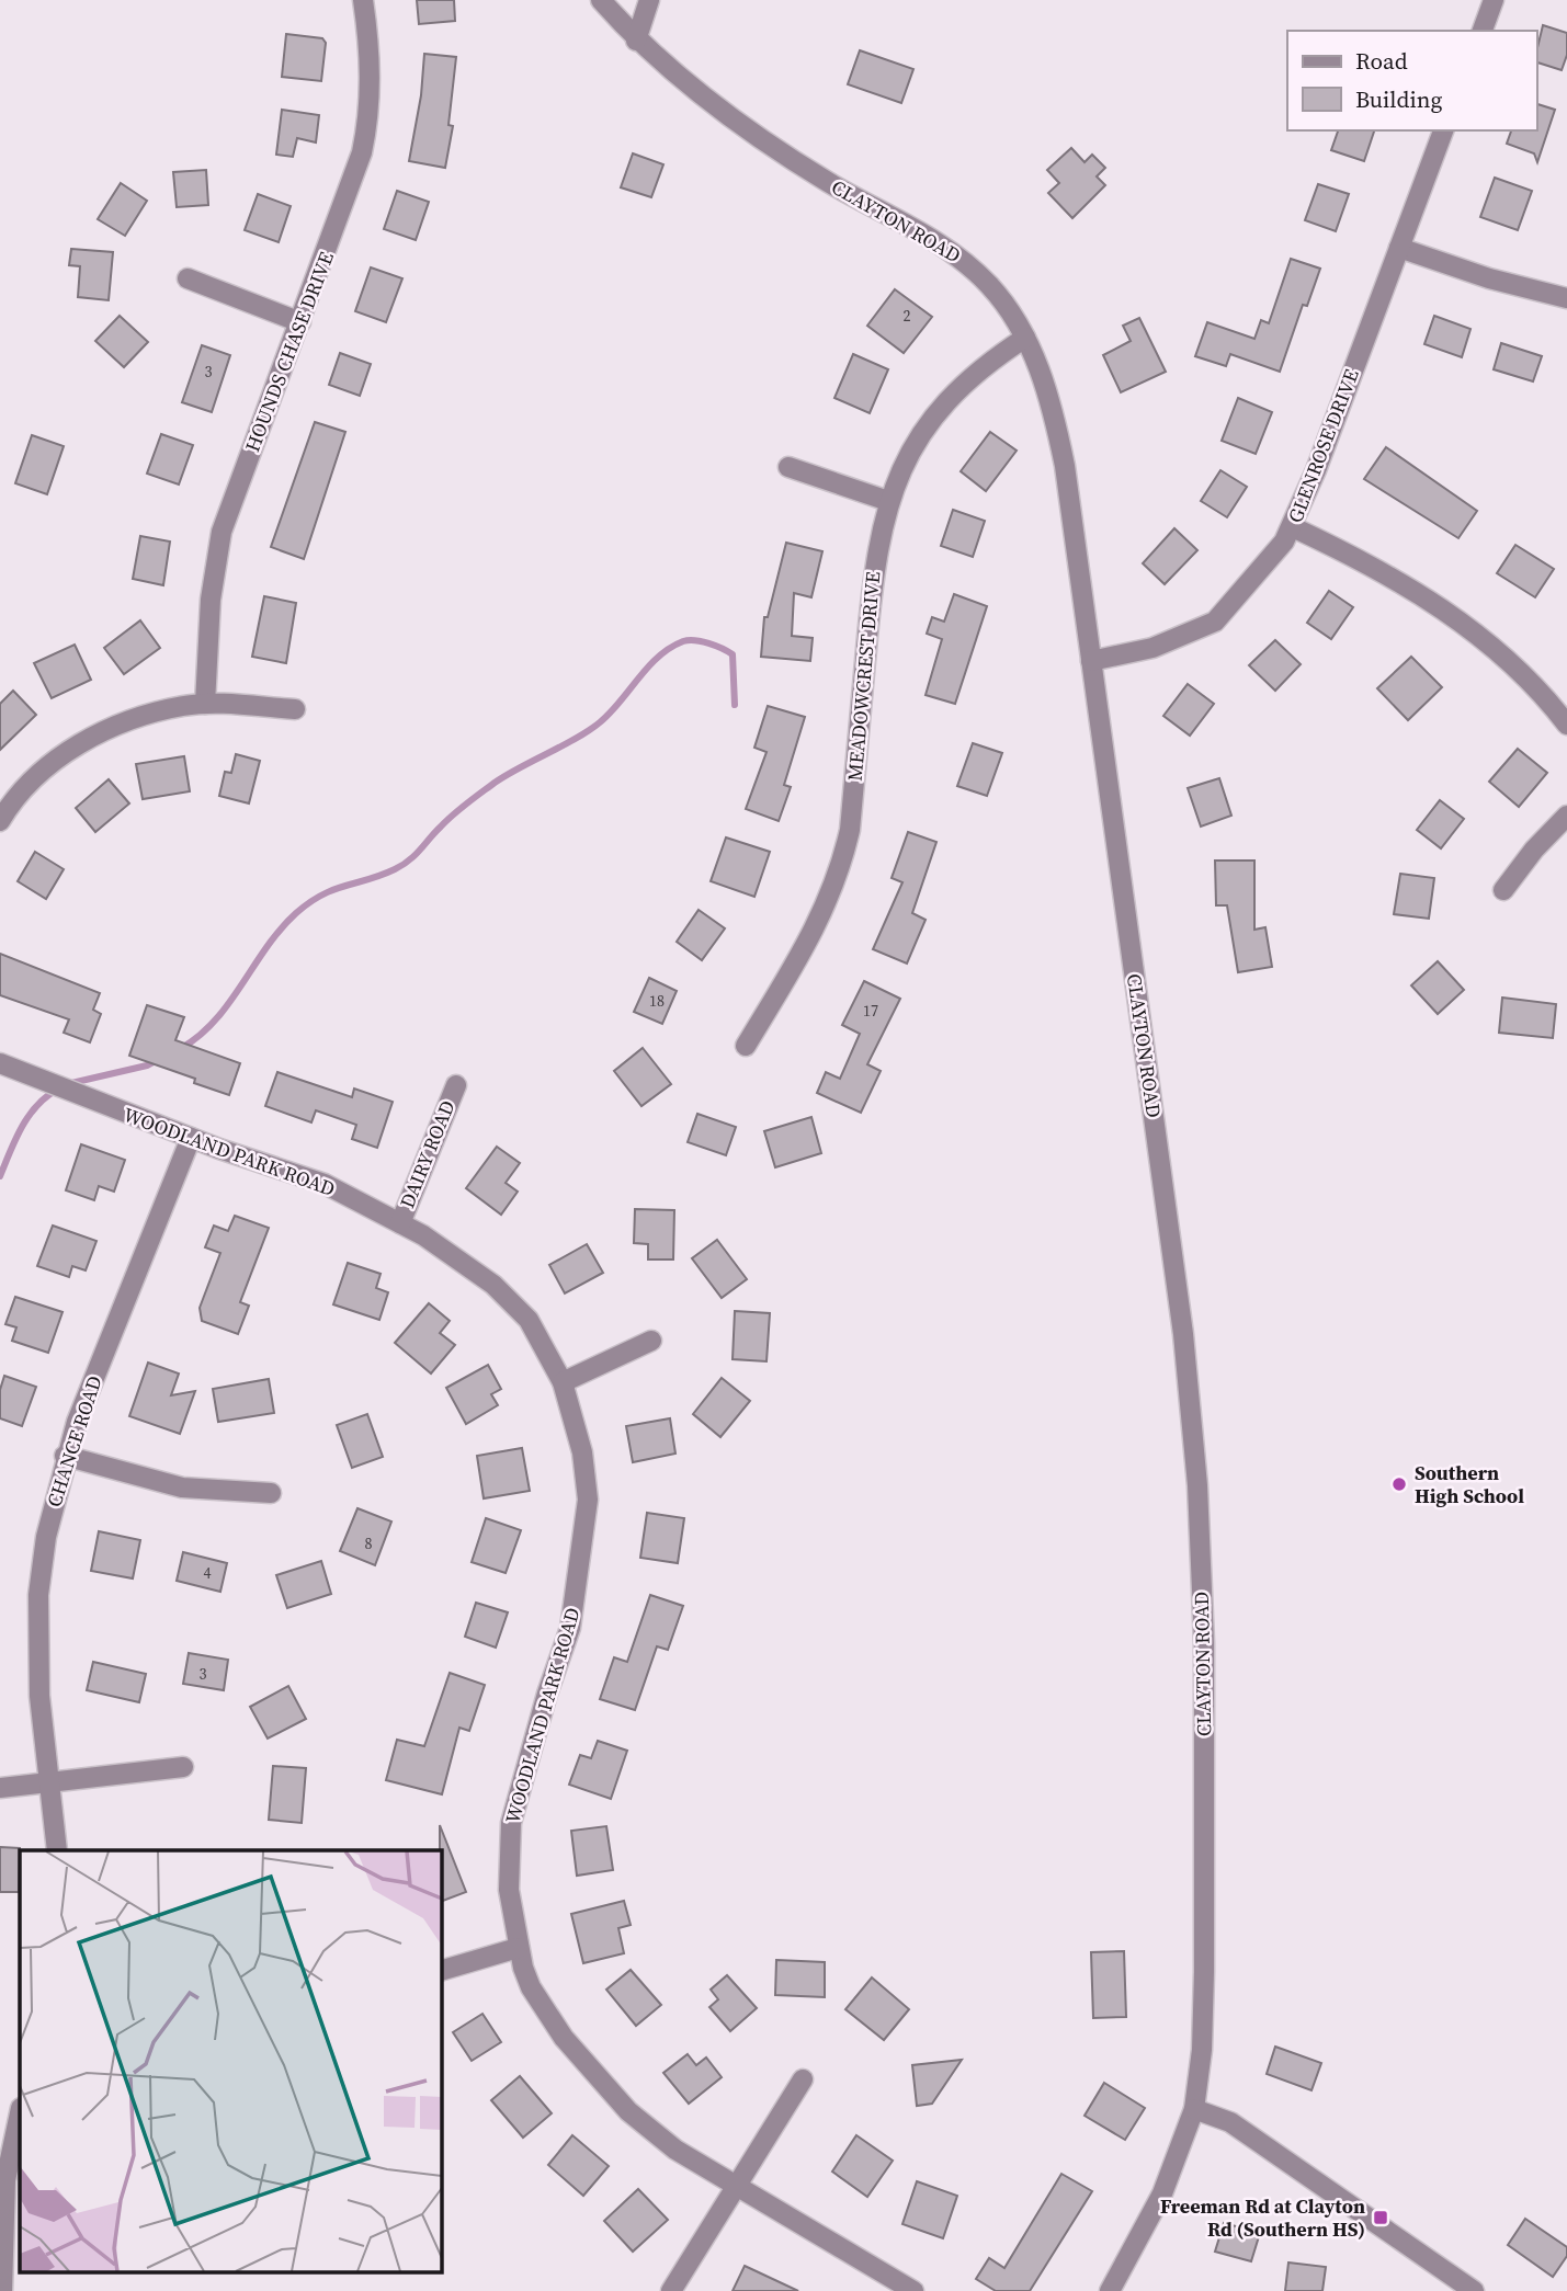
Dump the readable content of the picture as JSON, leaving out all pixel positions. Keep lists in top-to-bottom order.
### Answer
{
  "streets": {
    "street": [
      "CLAYTON ROAD",
      "HOUNDS CHASE DRIVE",
      "GLENROSE DRIVE",
      "MEADOWCREST DRIVE",
      "WOODLAND PARK ROAD",
      "DAIRY ROAD",
      "CHANCE ROAD"
    ]
  },
  "crossings": [
    ["CLAYTON ROAD", "GLENROSE DRIVE"],
    ["CLAYTON ROAD", "MEADOWCREST DRIVE"],
    ["WOODLAND PARK ROAD", "DAIRY ROAD"],
    ["WOODLAND PARK ROAD", "CHANCE ROAD"]
  ],
  "places": {
    "other": ["Southern High School"],
    "transit": ["Freeman Rd at Clayton Rd (Southern HS)"]
  },
  "house_numbers": [
    "2",
    "3",
    "18",
    "17",
    "8",
    "4",
    "3"
  ],
  "legend": ["Road", "Building"]
}
